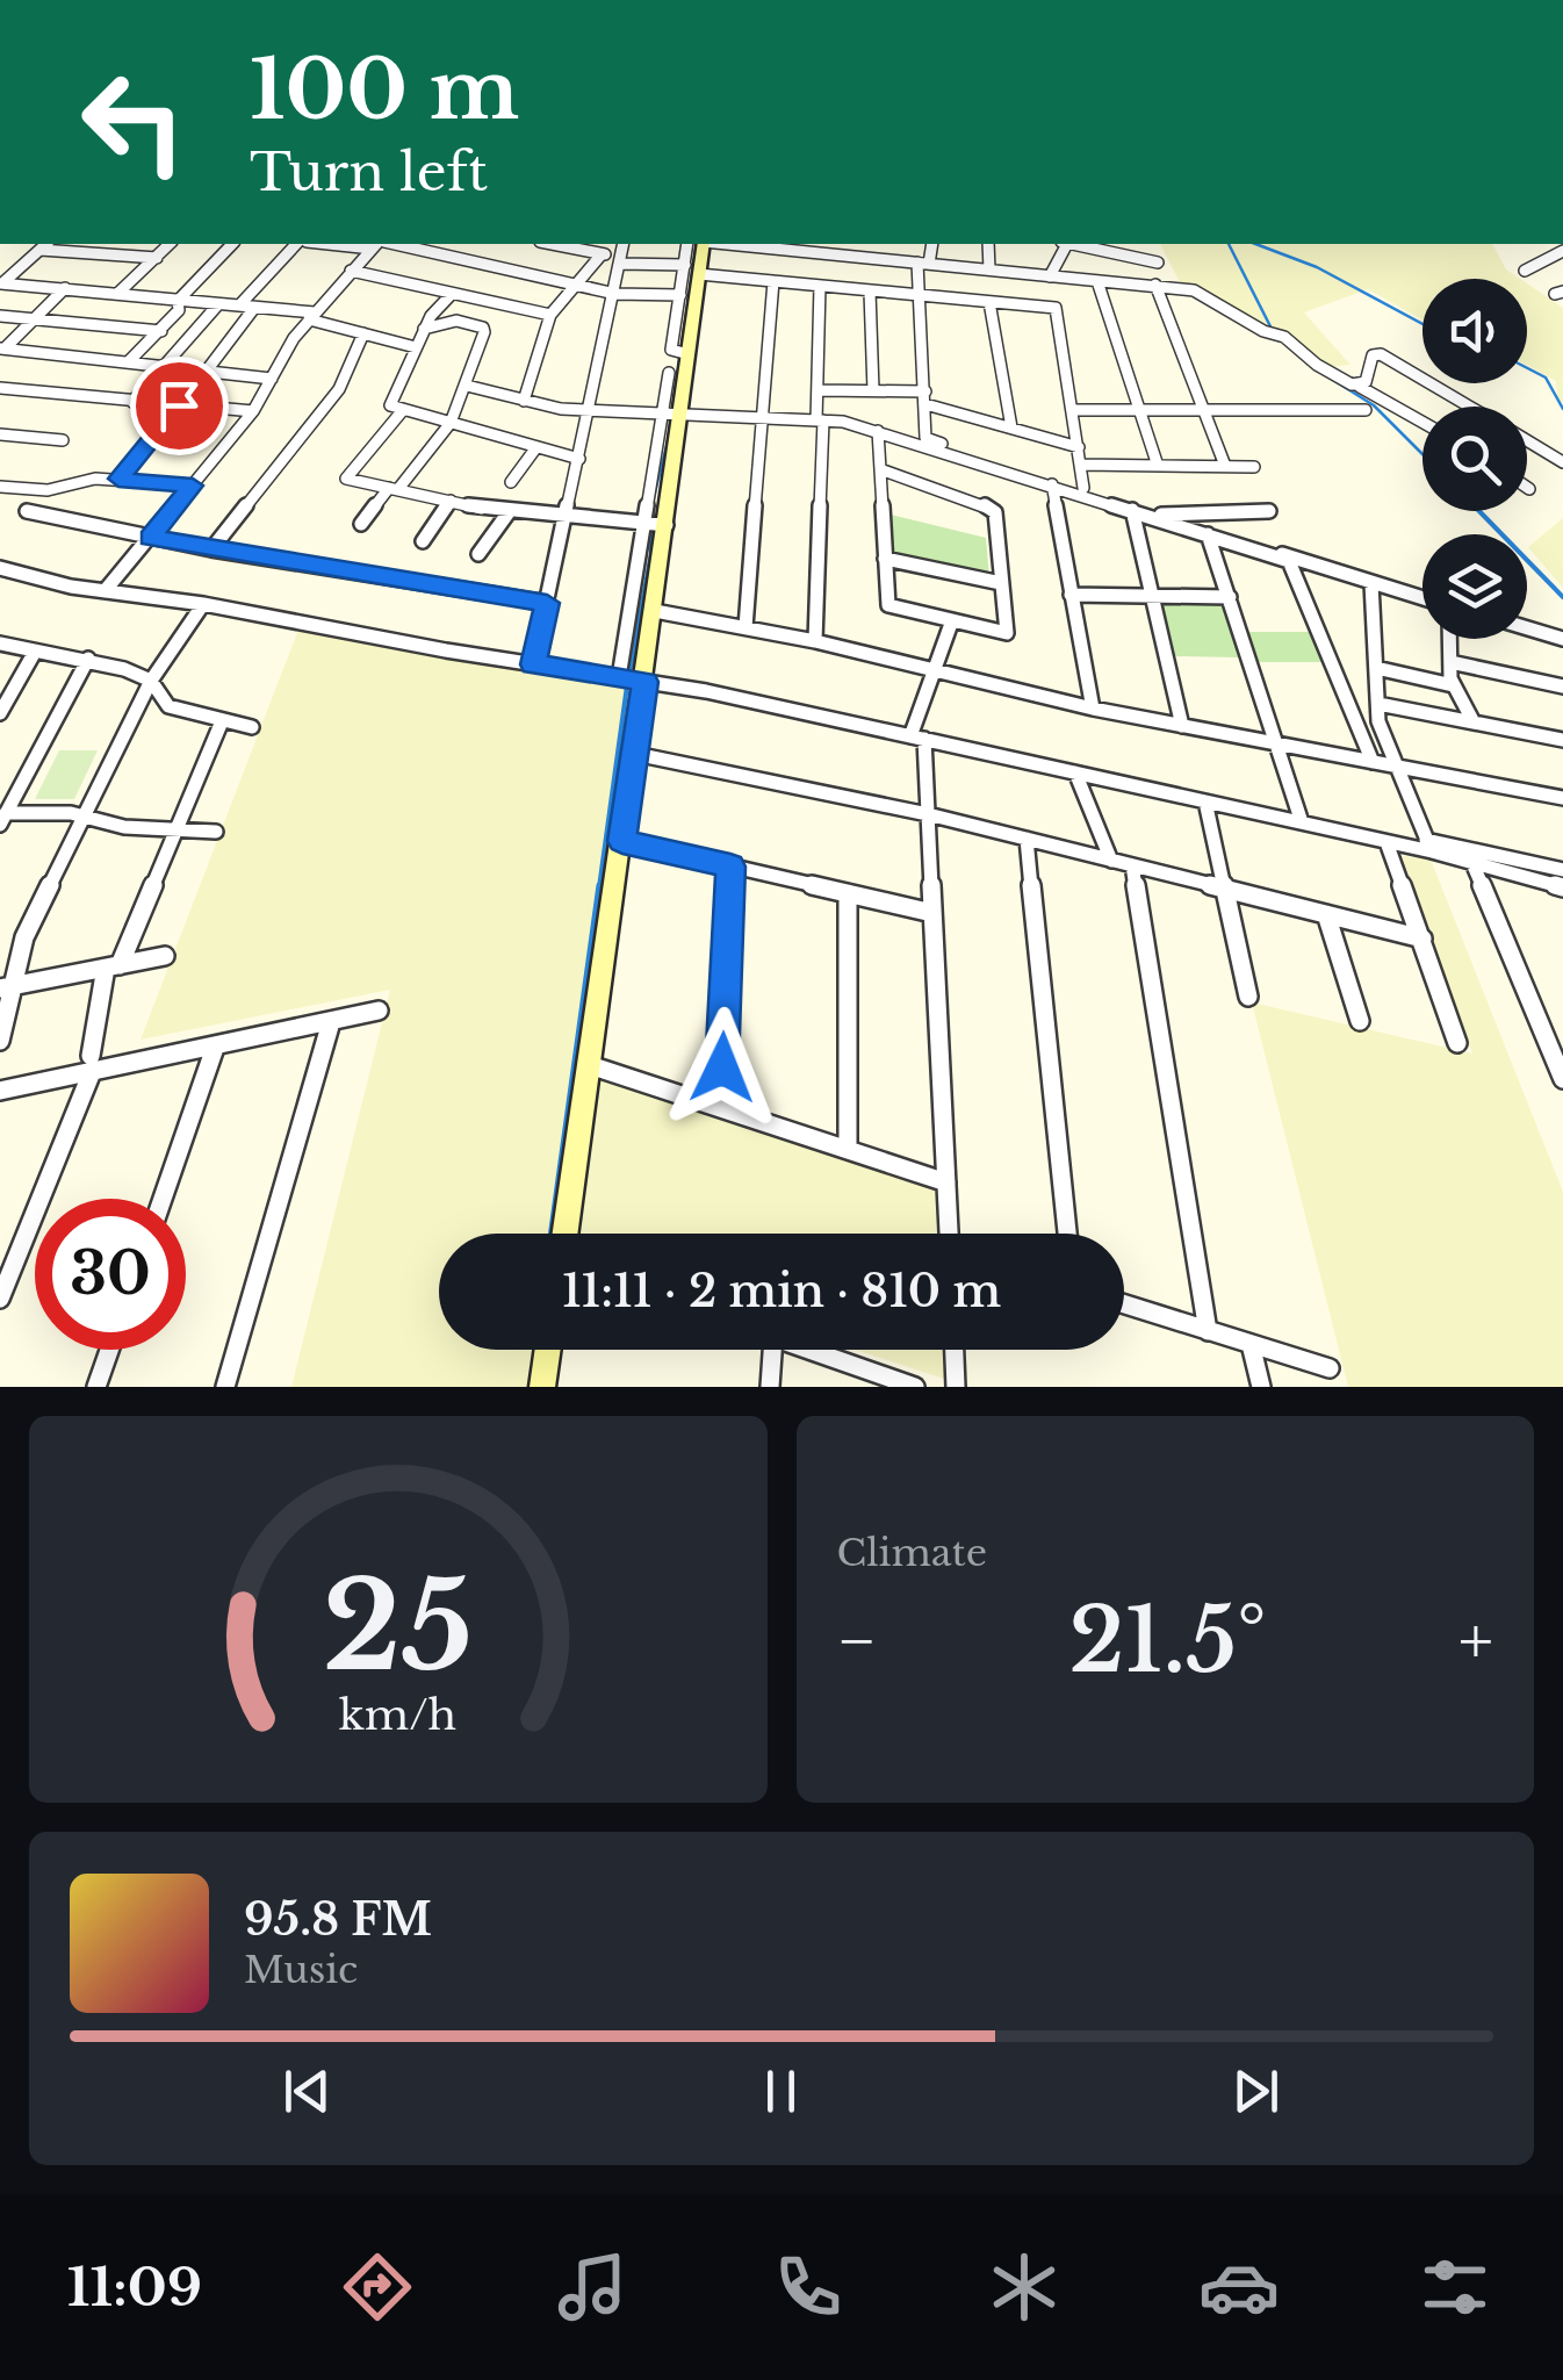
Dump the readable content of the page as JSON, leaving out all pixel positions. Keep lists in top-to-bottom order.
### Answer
{
  "page": {
    "turn": ["100 m", "Turn left"],
    "limit": "30",
    "trip": "11:11 · 2 min · 810 m",
    "tile": "Climate",
    "heat": ["−", "21.5°", "+"],
    "song": ["95.8 FM", "Music"],
    "tabs": "11:09",
    "gauge": ["25", "km/h"]
  }
}
